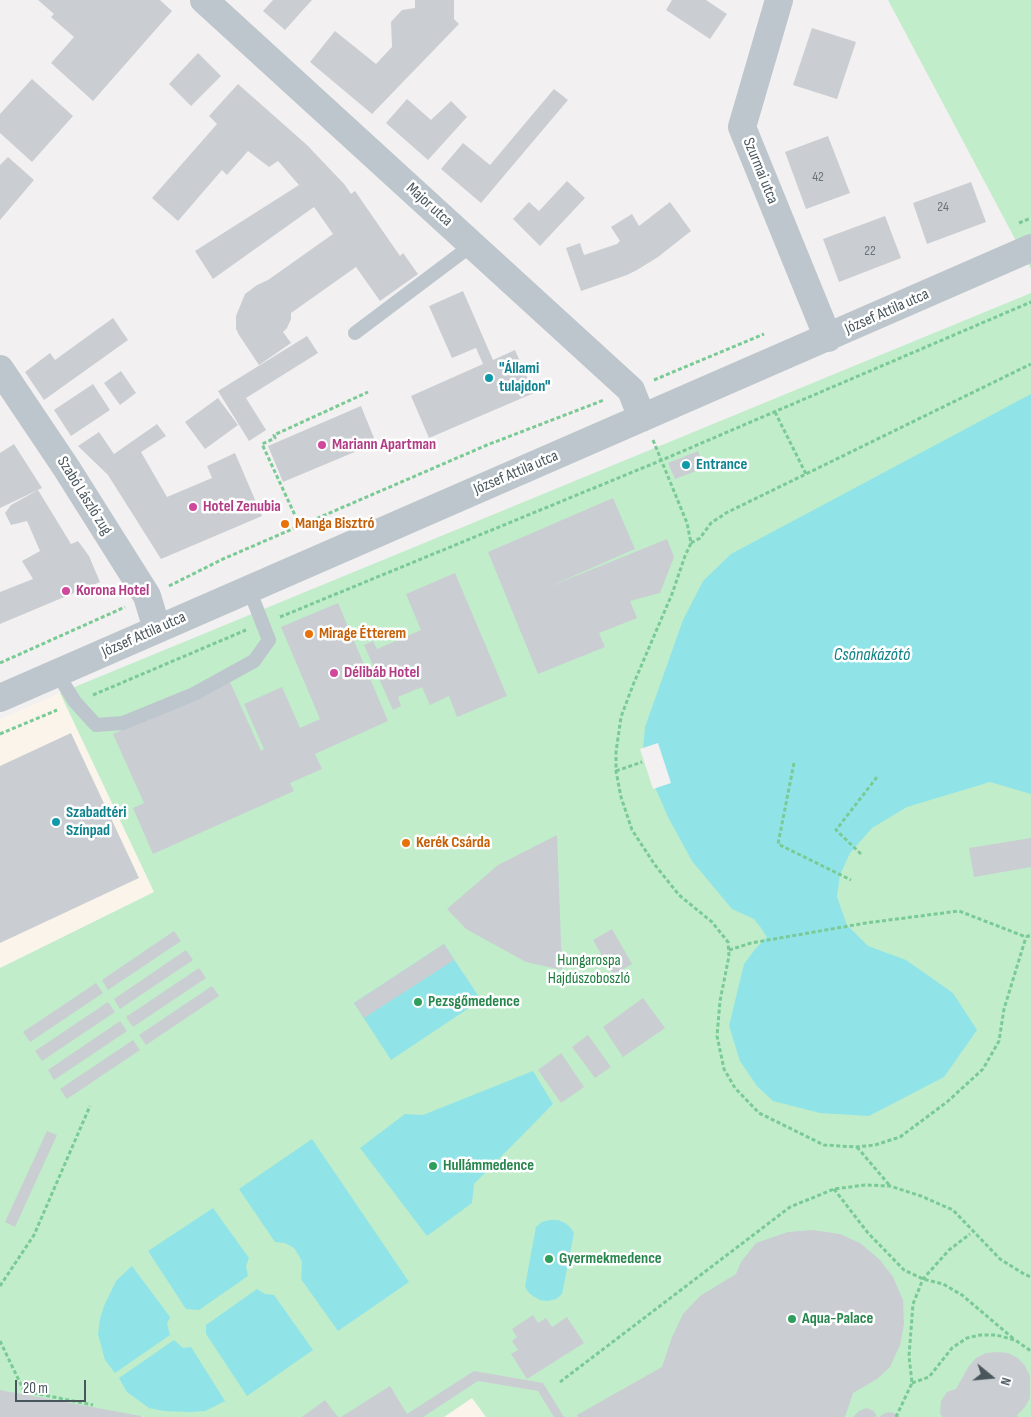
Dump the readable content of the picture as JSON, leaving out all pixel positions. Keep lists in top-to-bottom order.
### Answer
{
  "streets": {
    "street": [
      "Szurmai utca",
      "Major utca",
      "József Attila utca",
      "Szabó László zug"
    ]
  },
  "crossings": [
    ["Szurmai utca", "József Attila utca"],
    ["Major utca", "József Attila utca"],
    ["József Attila utca", "Szabó László zug"]
  ],
  "water": ["Csónakázótó"],
  "parks": ["Hungarospa Hajdúszoboszló"],
  "places": [
    "\"Állami tulajdon\"",
    "Mariann Apartman",
    "Entrance",
    "Hotel Zenubia",
    "Manga Bisztró",
    "Korona Hotel",
    "Mirage Étterem",
    "Délibáb Hotel",
    "Szabadtéri Színpad",
    "Kerék Csárda",
    "Pezsgőmedence",
    "Hullámmedence",
    "Gyermekmedence",
    "Aqua-Palace"
  ],
  "house_numbers": ["42", "24", "22"],
  "scale_bar": "20 m",
  "north": "right"
}
